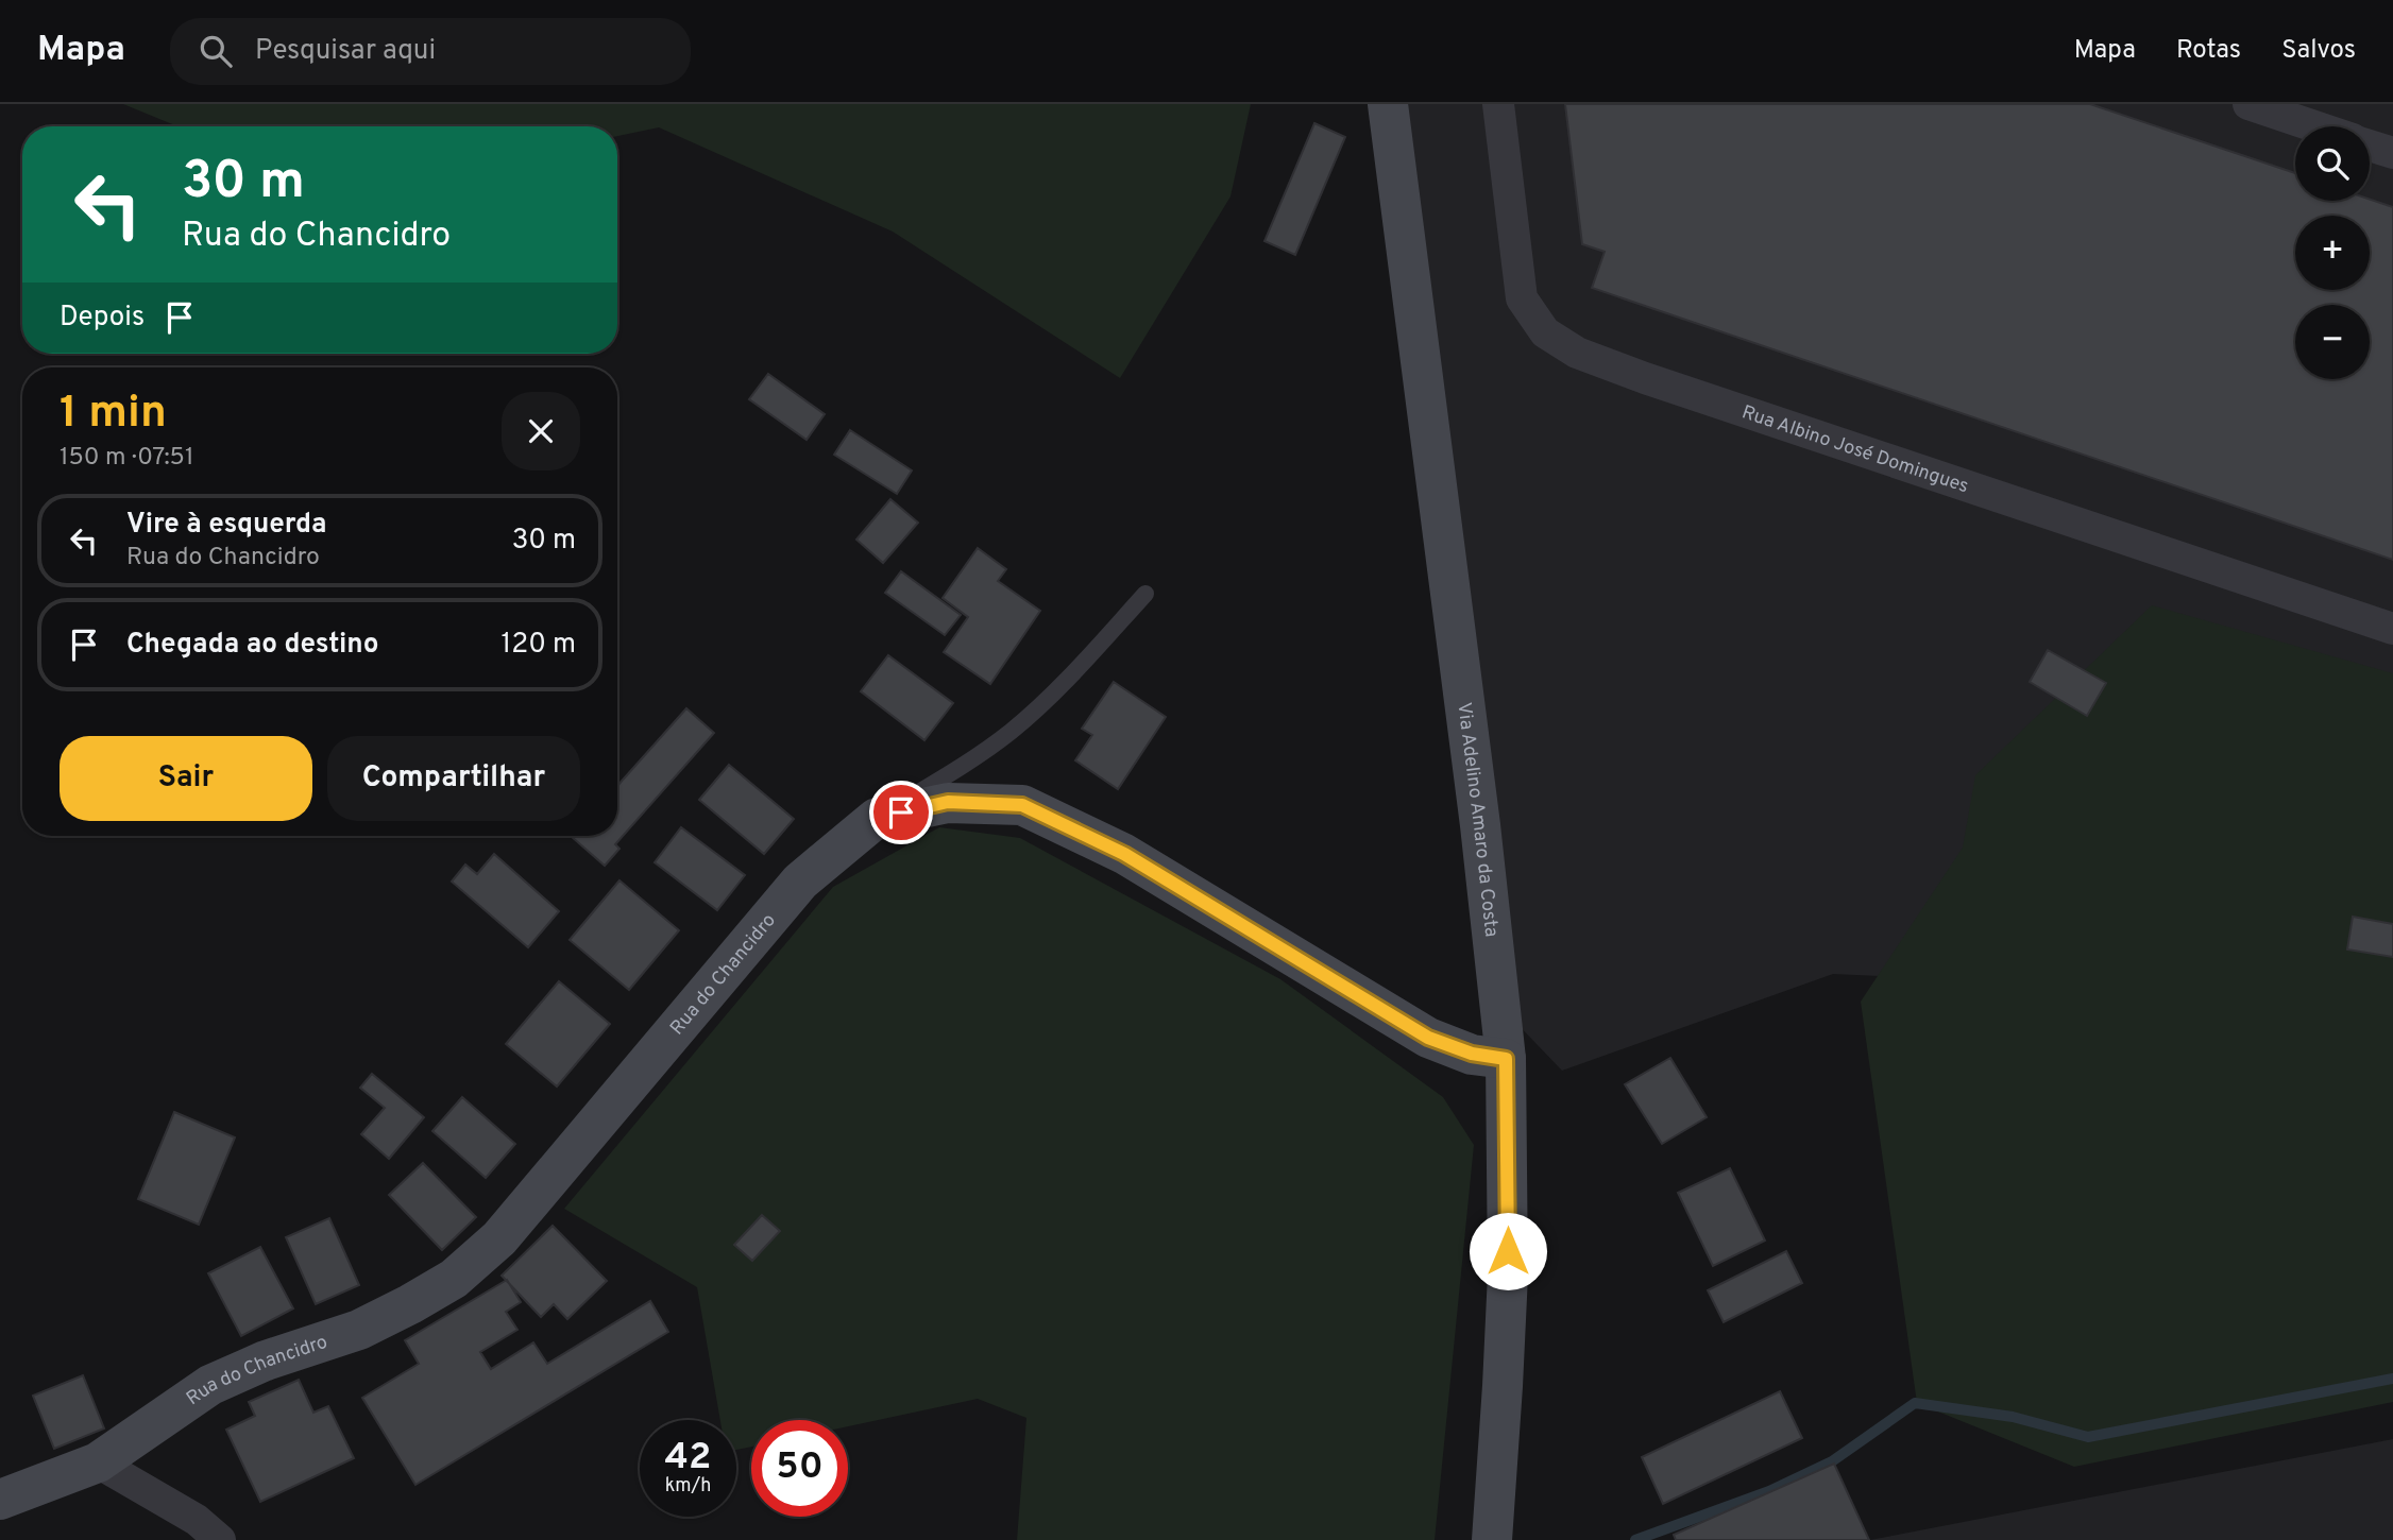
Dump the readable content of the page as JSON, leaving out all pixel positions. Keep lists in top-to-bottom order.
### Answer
{
  "streets": {
    "street": ["Rua Albino José Domingues", "Via Adelino Amaro da Costa", "Rua do Chancidro"]
  },
  "crossings": [
    ["Via Adelino Amaro da Costa", "Rua do Chancidro"]
  ],
  "page": {
    "header": "Mapa",
    "search": "Pesquisar aqui",
    "nav": ["Mapa", "Rotas", "Salvos"],
    "map_buttons": ["+", "−"],
    "turn": ["30 m", "Rua do Chancidro"],
    "then": "Depois",
    "heading": ["1 min", "150 m · 07:51"],
    "list": [
      {
        "name": "Vire à esquerda",
        "note": "Rua do Chancidro",
        "value": "30 m"
      },
      {
        "name": "Chegada ao destino",
        "value": "120 m"
      }
    ],
    "buttons": ["Sair", "Compartilhar"],
    "speed": "42 km/h",
    "limit": "50"
  }
}
